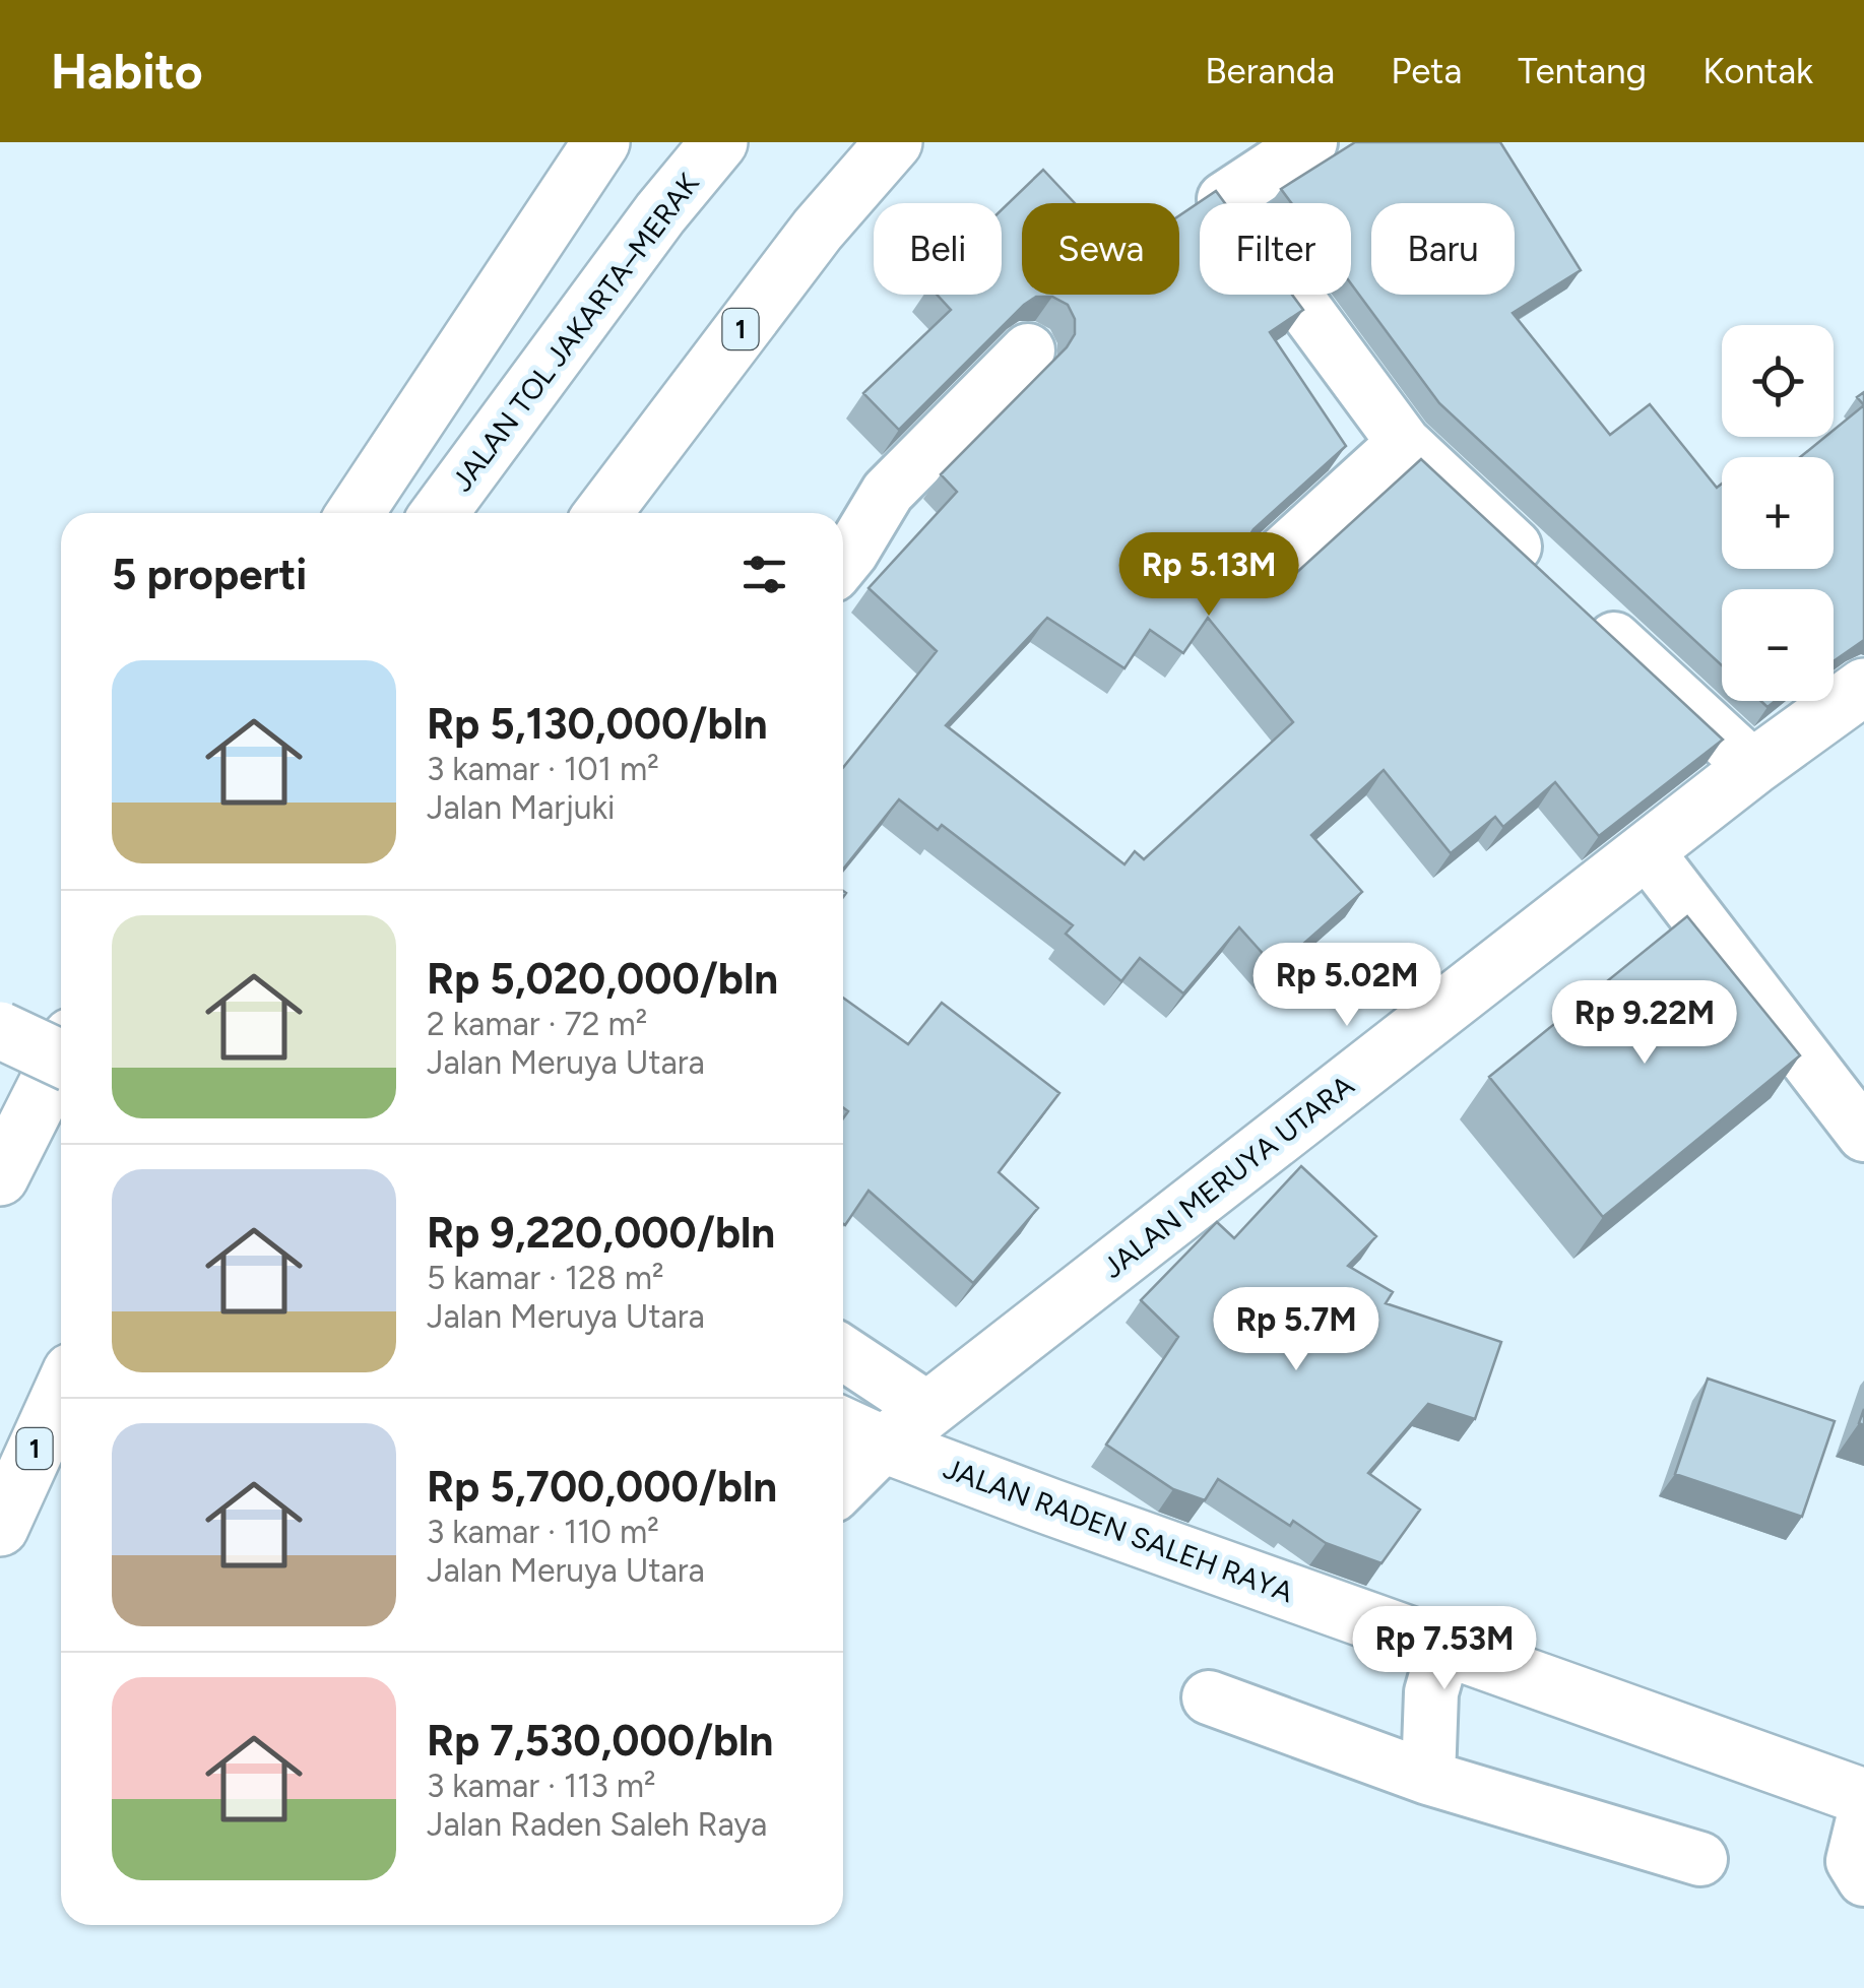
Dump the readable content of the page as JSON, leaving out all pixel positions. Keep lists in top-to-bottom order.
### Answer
{
  "streets": {
    "main road": [
      "1",
      "JALAN TOL JAKARTA–MERAK",
      "JALAN MERUYA UTARA",
      "JALAN RADEN SALEH RAYA"
    ]
  },
  "crossings": [
    ["JALAN MERUYA UTARA", "JALAN RADEN SALEH RAYA"]
  ],
  "page": {
    "header": "Habito",
    "nav": [
      "Beranda",
      "Peta",
      "Tentang",
      "Kontak"
    ],
    "chip": [
      "Beli",
      "Sewa",
      "Filter",
      "Baru"
    ],
    "map_buttons": ["+", "−"],
    "heading": "5 properti",
    "price": [
      "Rp 5.13M",
      "Rp 5.02M",
      "Rp 9.22M",
      "Rp 5.7M",
      "Rp 7.53M"
    ],
    "list": [
      {
        "name": "Rp 5,130,000/bln",
        "note": "3 kamar · 101 m² · Jalan Marjuki"
      },
      {
        "name": "Rp 5,020,000/bln",
        "note": "2 kamar · 72 m² · Jalan Meruya Utara"
      },
      {
        "name": "Rp 9,220,000/bln",
        "note": "5 kamar · 128 m² · Jalan Meruya Utara"
      },
      {
        "name": "Rp 5,700,000/bln",
        "note": "3 kamar · 110 m² · Jalan Meruya Utara"
      },
      {
        "name": "Rp 7,530,000/bln",
        "note": "3 kamar · 113 m² · Jalan Raden Saleh Raya"
      }
    ]
  }
}
